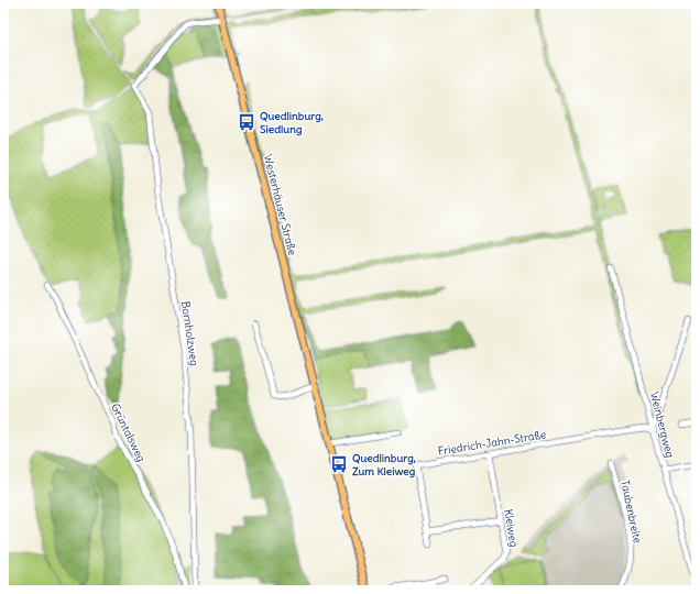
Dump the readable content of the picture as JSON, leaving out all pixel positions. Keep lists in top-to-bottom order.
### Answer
{
  "streets": {
    "main road": ["Westerhäuser Straße"],
    "street": [
      "Bornholzweg",
      "Weinbergweg",
      "Grüntalsweg",
      "Friedrich-Jahn-Straße",
      "Taubenbreite",
      "Kleiweg"
    ]
  },
  "crossings": [
    ["Westerhäuser Straße", "Bornholzweg"],
    ["Weinbergweg", "Friedrich-Jahn-Straße"],
    ["Friedrich-Jahn-Straße", "Kleiweg"]
  ],
  "places": {
    "bus stop": ["Quedlinburg, Siedlung", "Quedlinburg, Zum Kleiweg"]
  }
}
